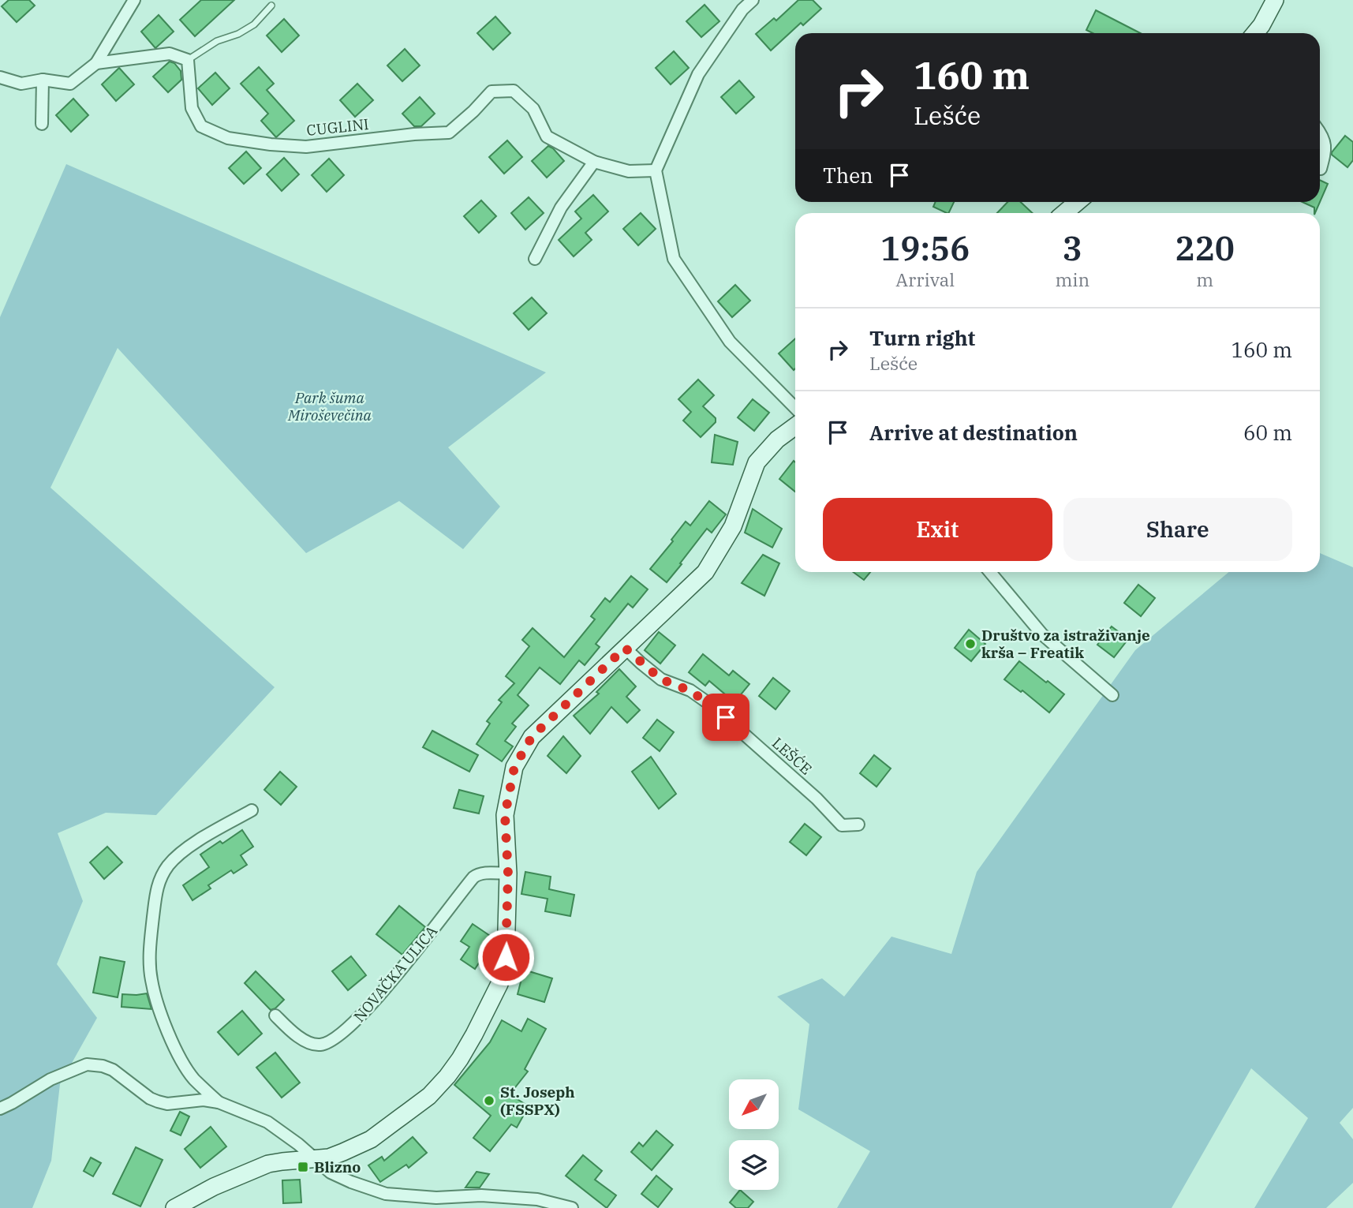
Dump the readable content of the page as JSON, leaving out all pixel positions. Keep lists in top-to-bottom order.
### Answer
{
  "streets": {
    "street": ["CUGLINI", "LEŠĆE", "NOVAČKA ULICA"]
  },
  "parks": ["Park šuma Miroševečina"],
  "places": {
    "other": ["Društvo za istraživanje krša – Freatik", "St. Joseph (FSSPX)"],
    "transit": ["Blizno"]
  },
  "north": "bottom left",
  "page": {
    "turn": ["160 m", "Lešće"],
    "then": "Then",
    "eta": [
      "19:56",
      "Arrival",
      "3",
      "min",
      "220",
      "m"
    ],
    "list": [
      {
        "name": "Turn right",
        "note": "Lešće",
        "value": "160 m"
      },
      {
        "name": "Arrive at destination",
        "value": "60 m"
      }
    ],
    "buttons": ["Exit", "Share"]
  }
}
